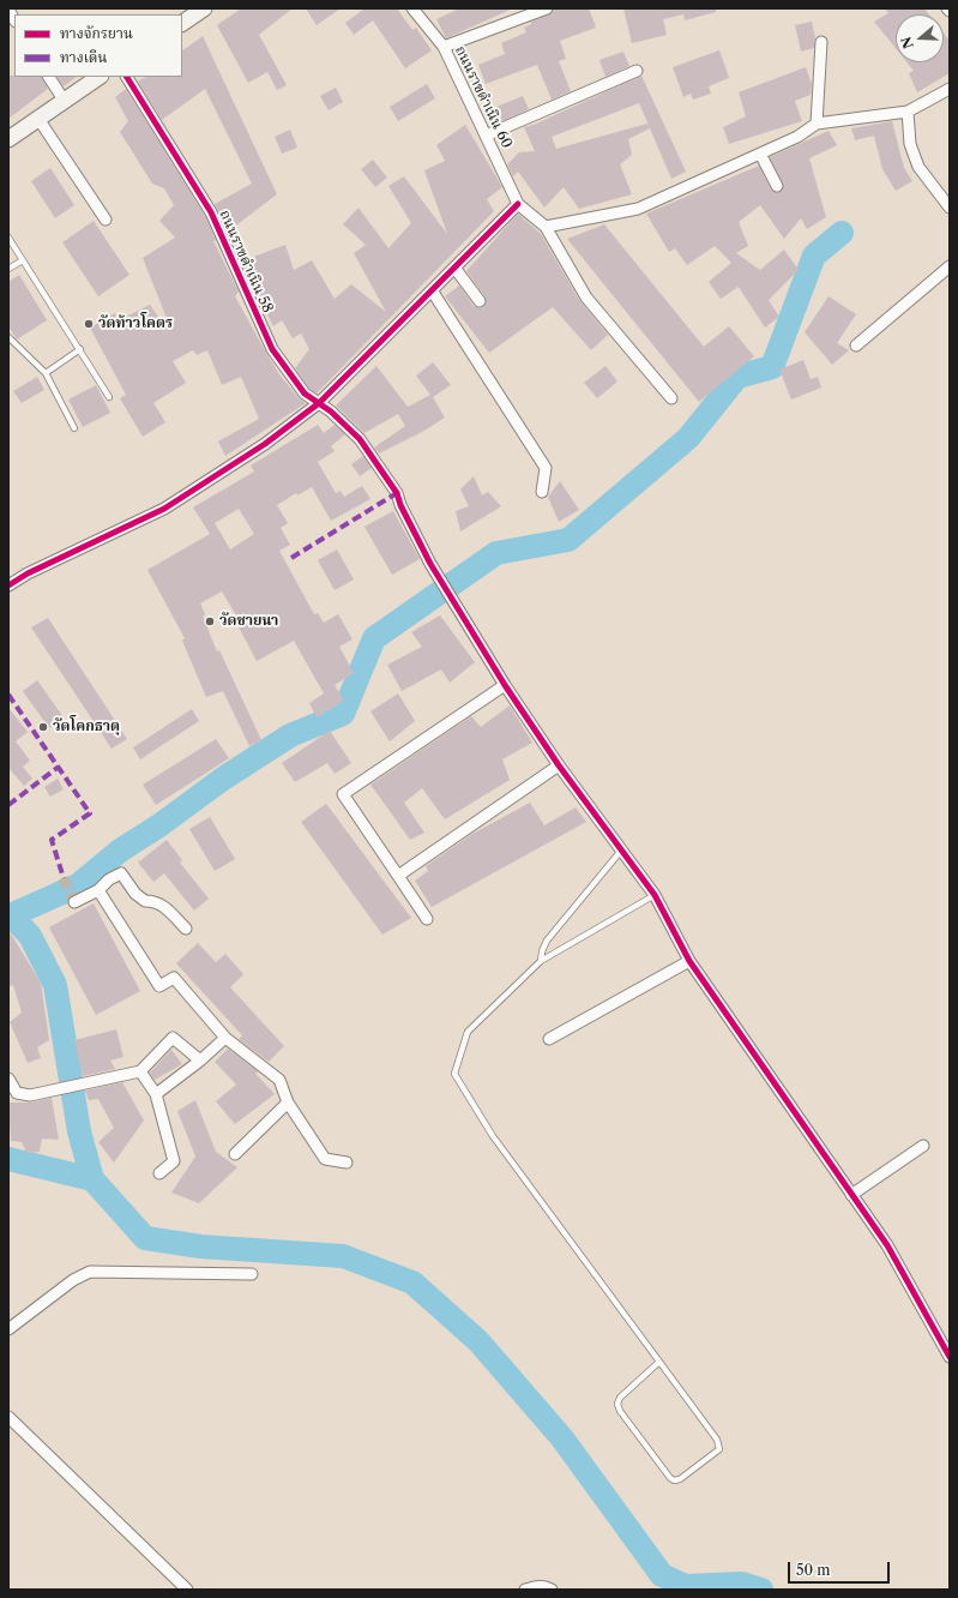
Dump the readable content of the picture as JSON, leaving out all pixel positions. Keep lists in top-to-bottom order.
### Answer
{
  "streets": {
    "street": ["ถนนราขดำเนิน 60", "ถนนราขดำเนิน 58"]
  },
  "places": ["วัดท้าวโคตร", "วัดชายนา", "วัดโคกธาตุ"],
  "legend": ["ทางจักรยาน", "ทางเดิน"],
  "scale_bar": "50 m",
  "north": "left"
}
